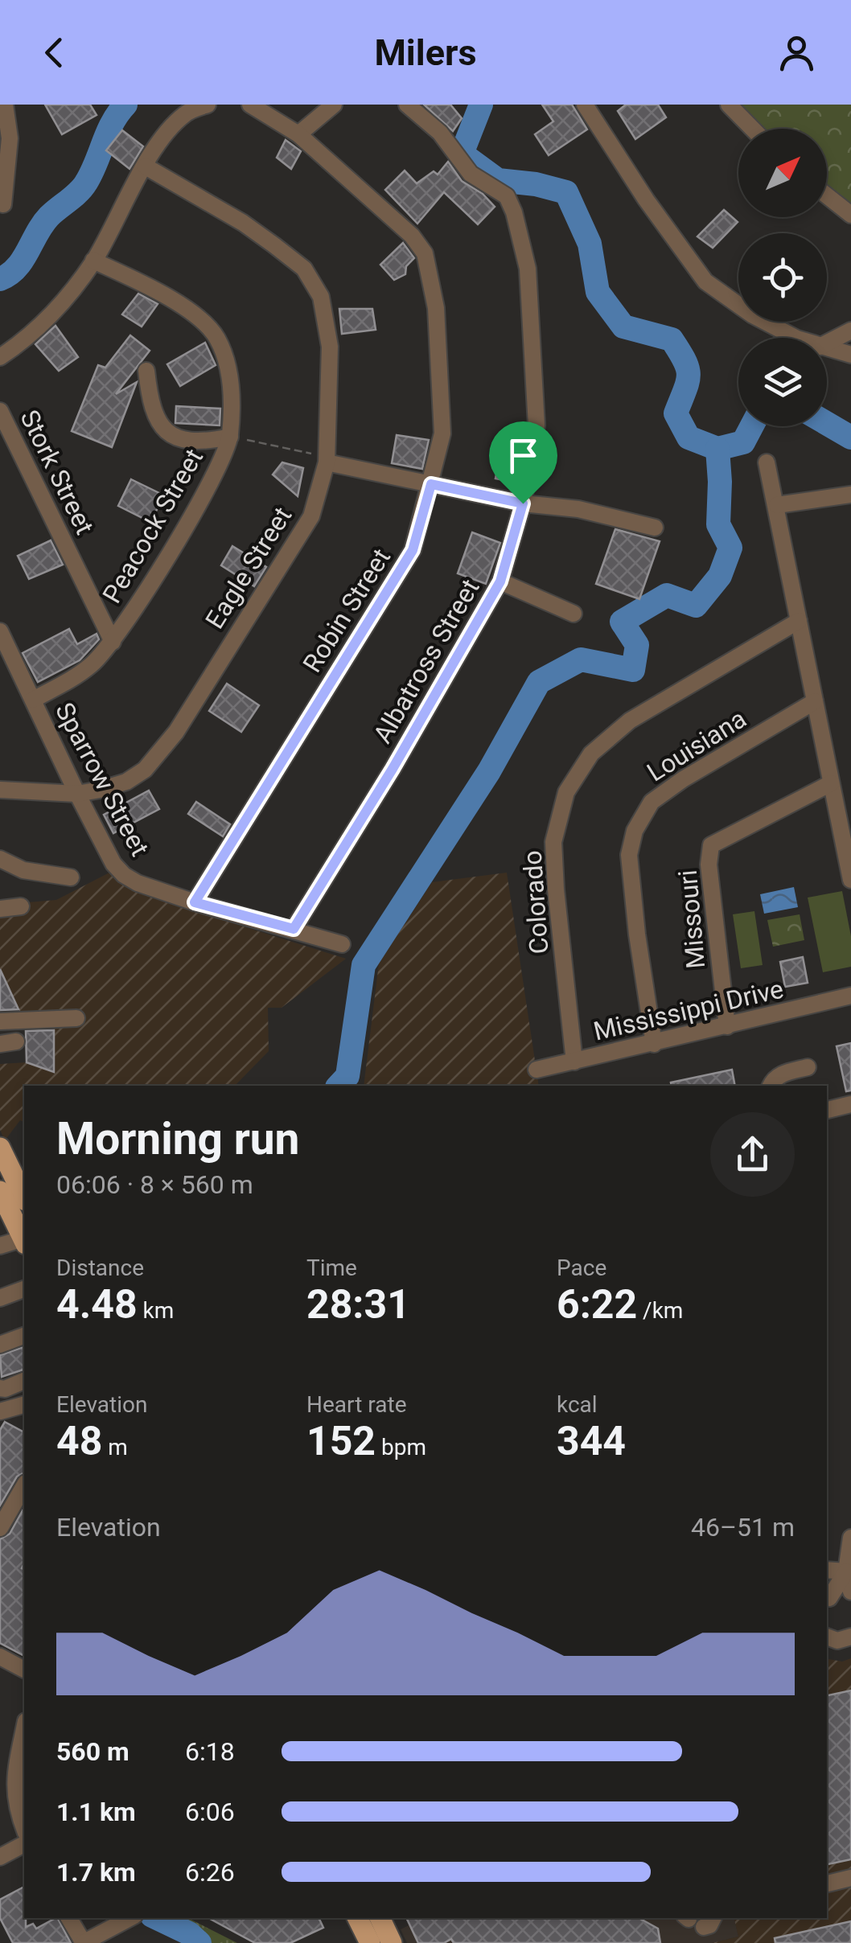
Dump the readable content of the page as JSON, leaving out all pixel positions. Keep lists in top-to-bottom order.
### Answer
{
  "streets": {
    "street": [
      "Stork Street",
      "Peacock Street",
      "Eagle Street",
      "Robin Street",
      "Albatross Street",
      "Louisiana",
      "Sparrow Street",
      "Colorado",
      "Missouri",
      "Mississippi Drive"
    ]
  },
  "crossings": [
    ["Stork Street", "Peacock Street"],
    ["Peacock Street", "Sparrow Street"],
    ["Eagle Street", "Sparrow Street"],
    ["Robin Street", "Sparrow Street"],
    ["Albatross Street", "Sparrow Street"],
    ["Louisiana", "Mississippi Drive"],
    ["Colorado", "Mississippi Drive"],
    ["Missouri", "Mississippi Drive"]
  ],
  "north": "top right",
  "page": {
    "header": "Milers",
    "heading": ["Morning run", "06:06 · 8 × 560 m"],
    "stats": [
      ["Distance", "4.48 km"],
      ["Time", "28:31"],
      ["Pace", "6:22 /km"],
      ["Elevation", "48 m"],
      ["Heart rate", "152 bpm"],
      ["kcal", "344"]
    ],
    "chart": ["Elevation", "46–51 m"],
    "list": [
      {
        "name": "560 m",
        "note": "6:18"
      },
      {
        "name": "1.1 km",
        "note": "6:06"
      },
      {
        "name": "1.7 km",
        "note": "6:26"
      }
    ]
  }
}
